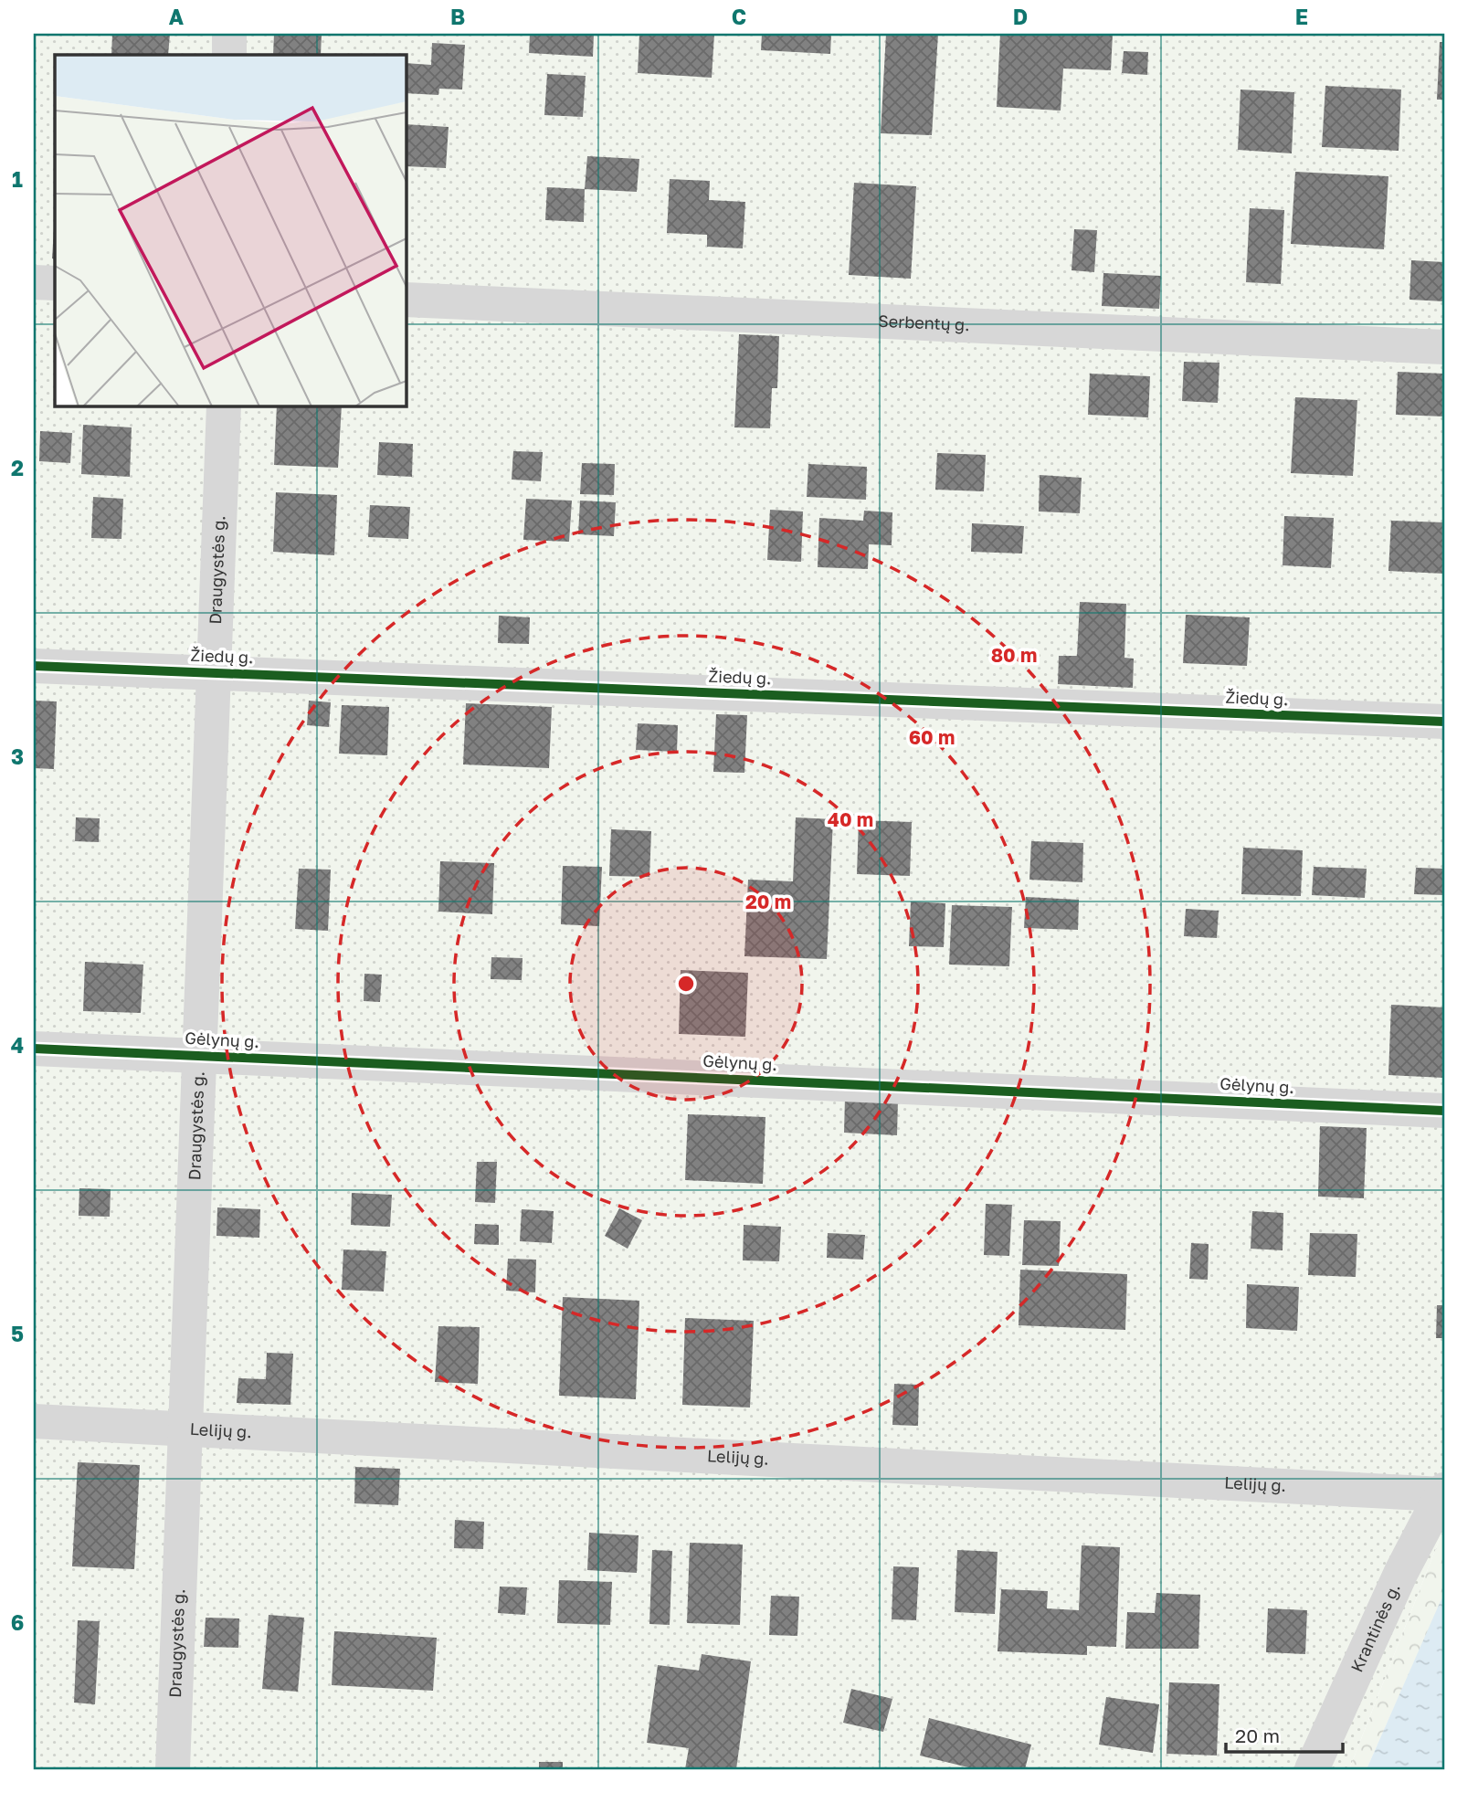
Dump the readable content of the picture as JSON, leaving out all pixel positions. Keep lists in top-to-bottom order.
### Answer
{
  "streets": {
    "street": [
      "Serbentų g.",
      "Draugystės g.",
      "Žiedų g.",
      "Gėlynų g.",
      "Lelijų g.",
      "Krantinės g."
    ]
  },
  "crossings": [
    ["Draugystės g.", "Žiedų g."],
    ["Draugystės g.", "Gėlynų g."],
    ["Draugystės g.", "Lelijų g."],
    ["Lelijų g.", "Krantinės g."]
  ],
  "scale_bar": "20 m",
  "grid": {
    "columns": [
      "A",
      "B",
      "C",
      "D",
      "E"
    ],
    "rows": [
      "1",
      "2",
      "3",
      "4",
      "5",
      "6"
    ]
  },
  "rings": [
    "80 m",
    "60 m",
    "40 m",
    "20 m"
  ]
}
